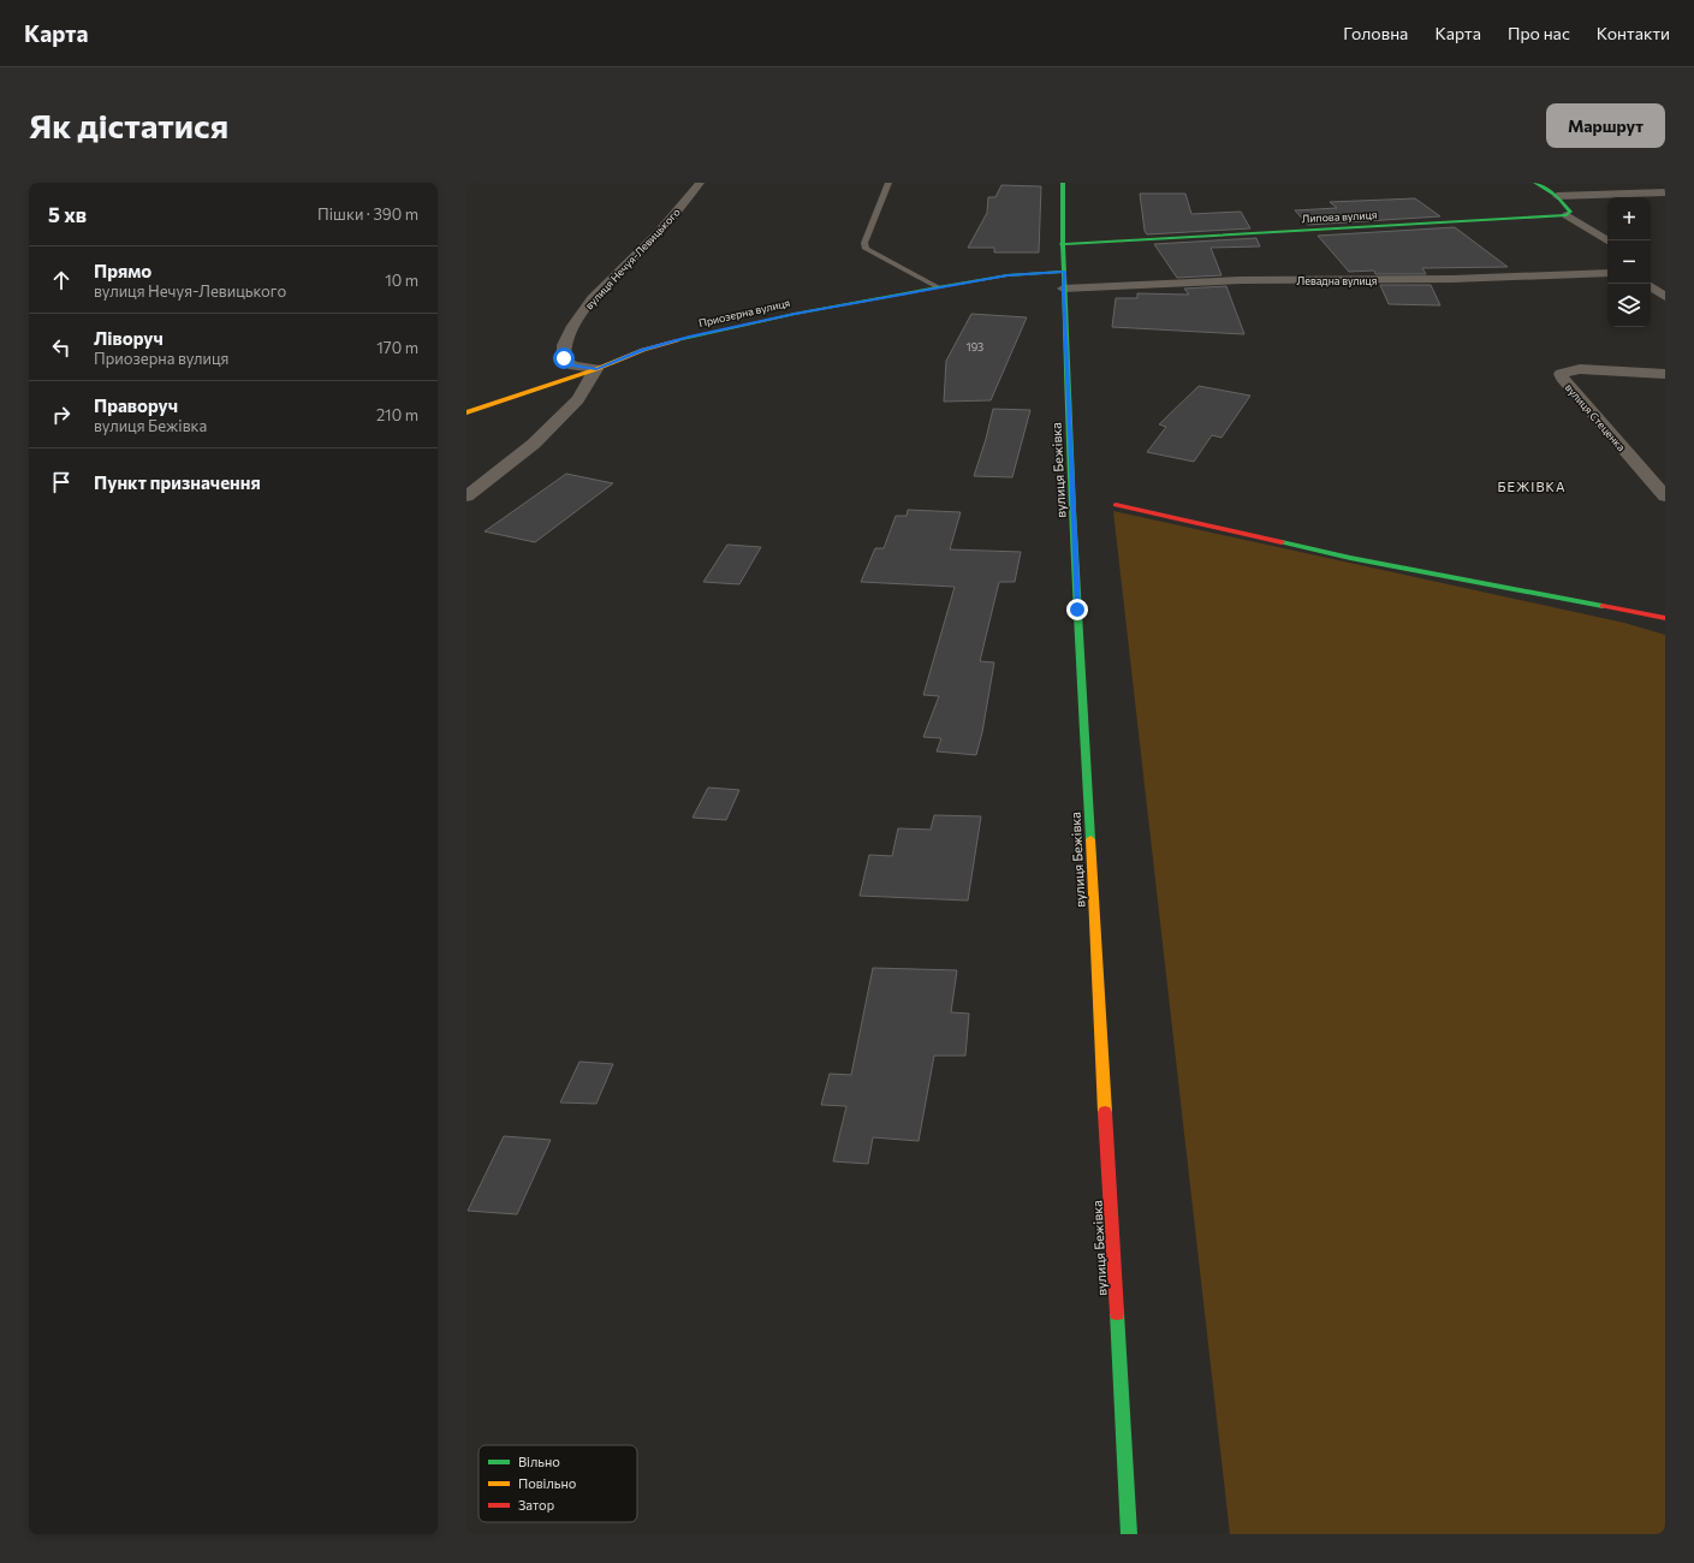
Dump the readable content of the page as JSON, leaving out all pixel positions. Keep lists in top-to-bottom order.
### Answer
{
  "streets": {
    "street": [
      "Липова вулиця",
      "вулиця Нечуя-Левицького",
      "Левадна вулиця",
      "Приозерна вулиця",
      "вулиця Стеценка",
      "вулиця Бежівка"
    ]
  },
  "crossings": [
    ["Липова вулиця", "вулиця Бежівка"],
    ["вулиця Нечуя-Левицького", "Приозерна вулиця"],
    ["Левадна вулиця", "вулиця Бежівка"],
    ["Приозерна вулиця", "вулиця Бежівка"]
  ],
  "districts": ["БЕЖІВКА"],
  "house_numbers": ["193"],
  "legend": ["Вільно", "Повільно", "Затор"],
  "page": {
    "header": "Карта",
    "nav": [
      "Головна",
      "Карта",
      "Про нас",
      "Контакти"
    ],
    "buttons": "Маршрут",
    "title": "Як дістатися",
    "heading": ["5 хв", "Пішки · 390 m"],
    "map_buttons": ["+", "−"],
    "list": [
      ["Прямо", "вулиця Нечуя-Левицького", "10 m"],
      ["Ліворуч", "Приозерна вулиця", "170 m"],
      ["Праворуч", "вулиця Бежівка", "210 m"],
      "Пункт призначення"
    ]
  }
}
